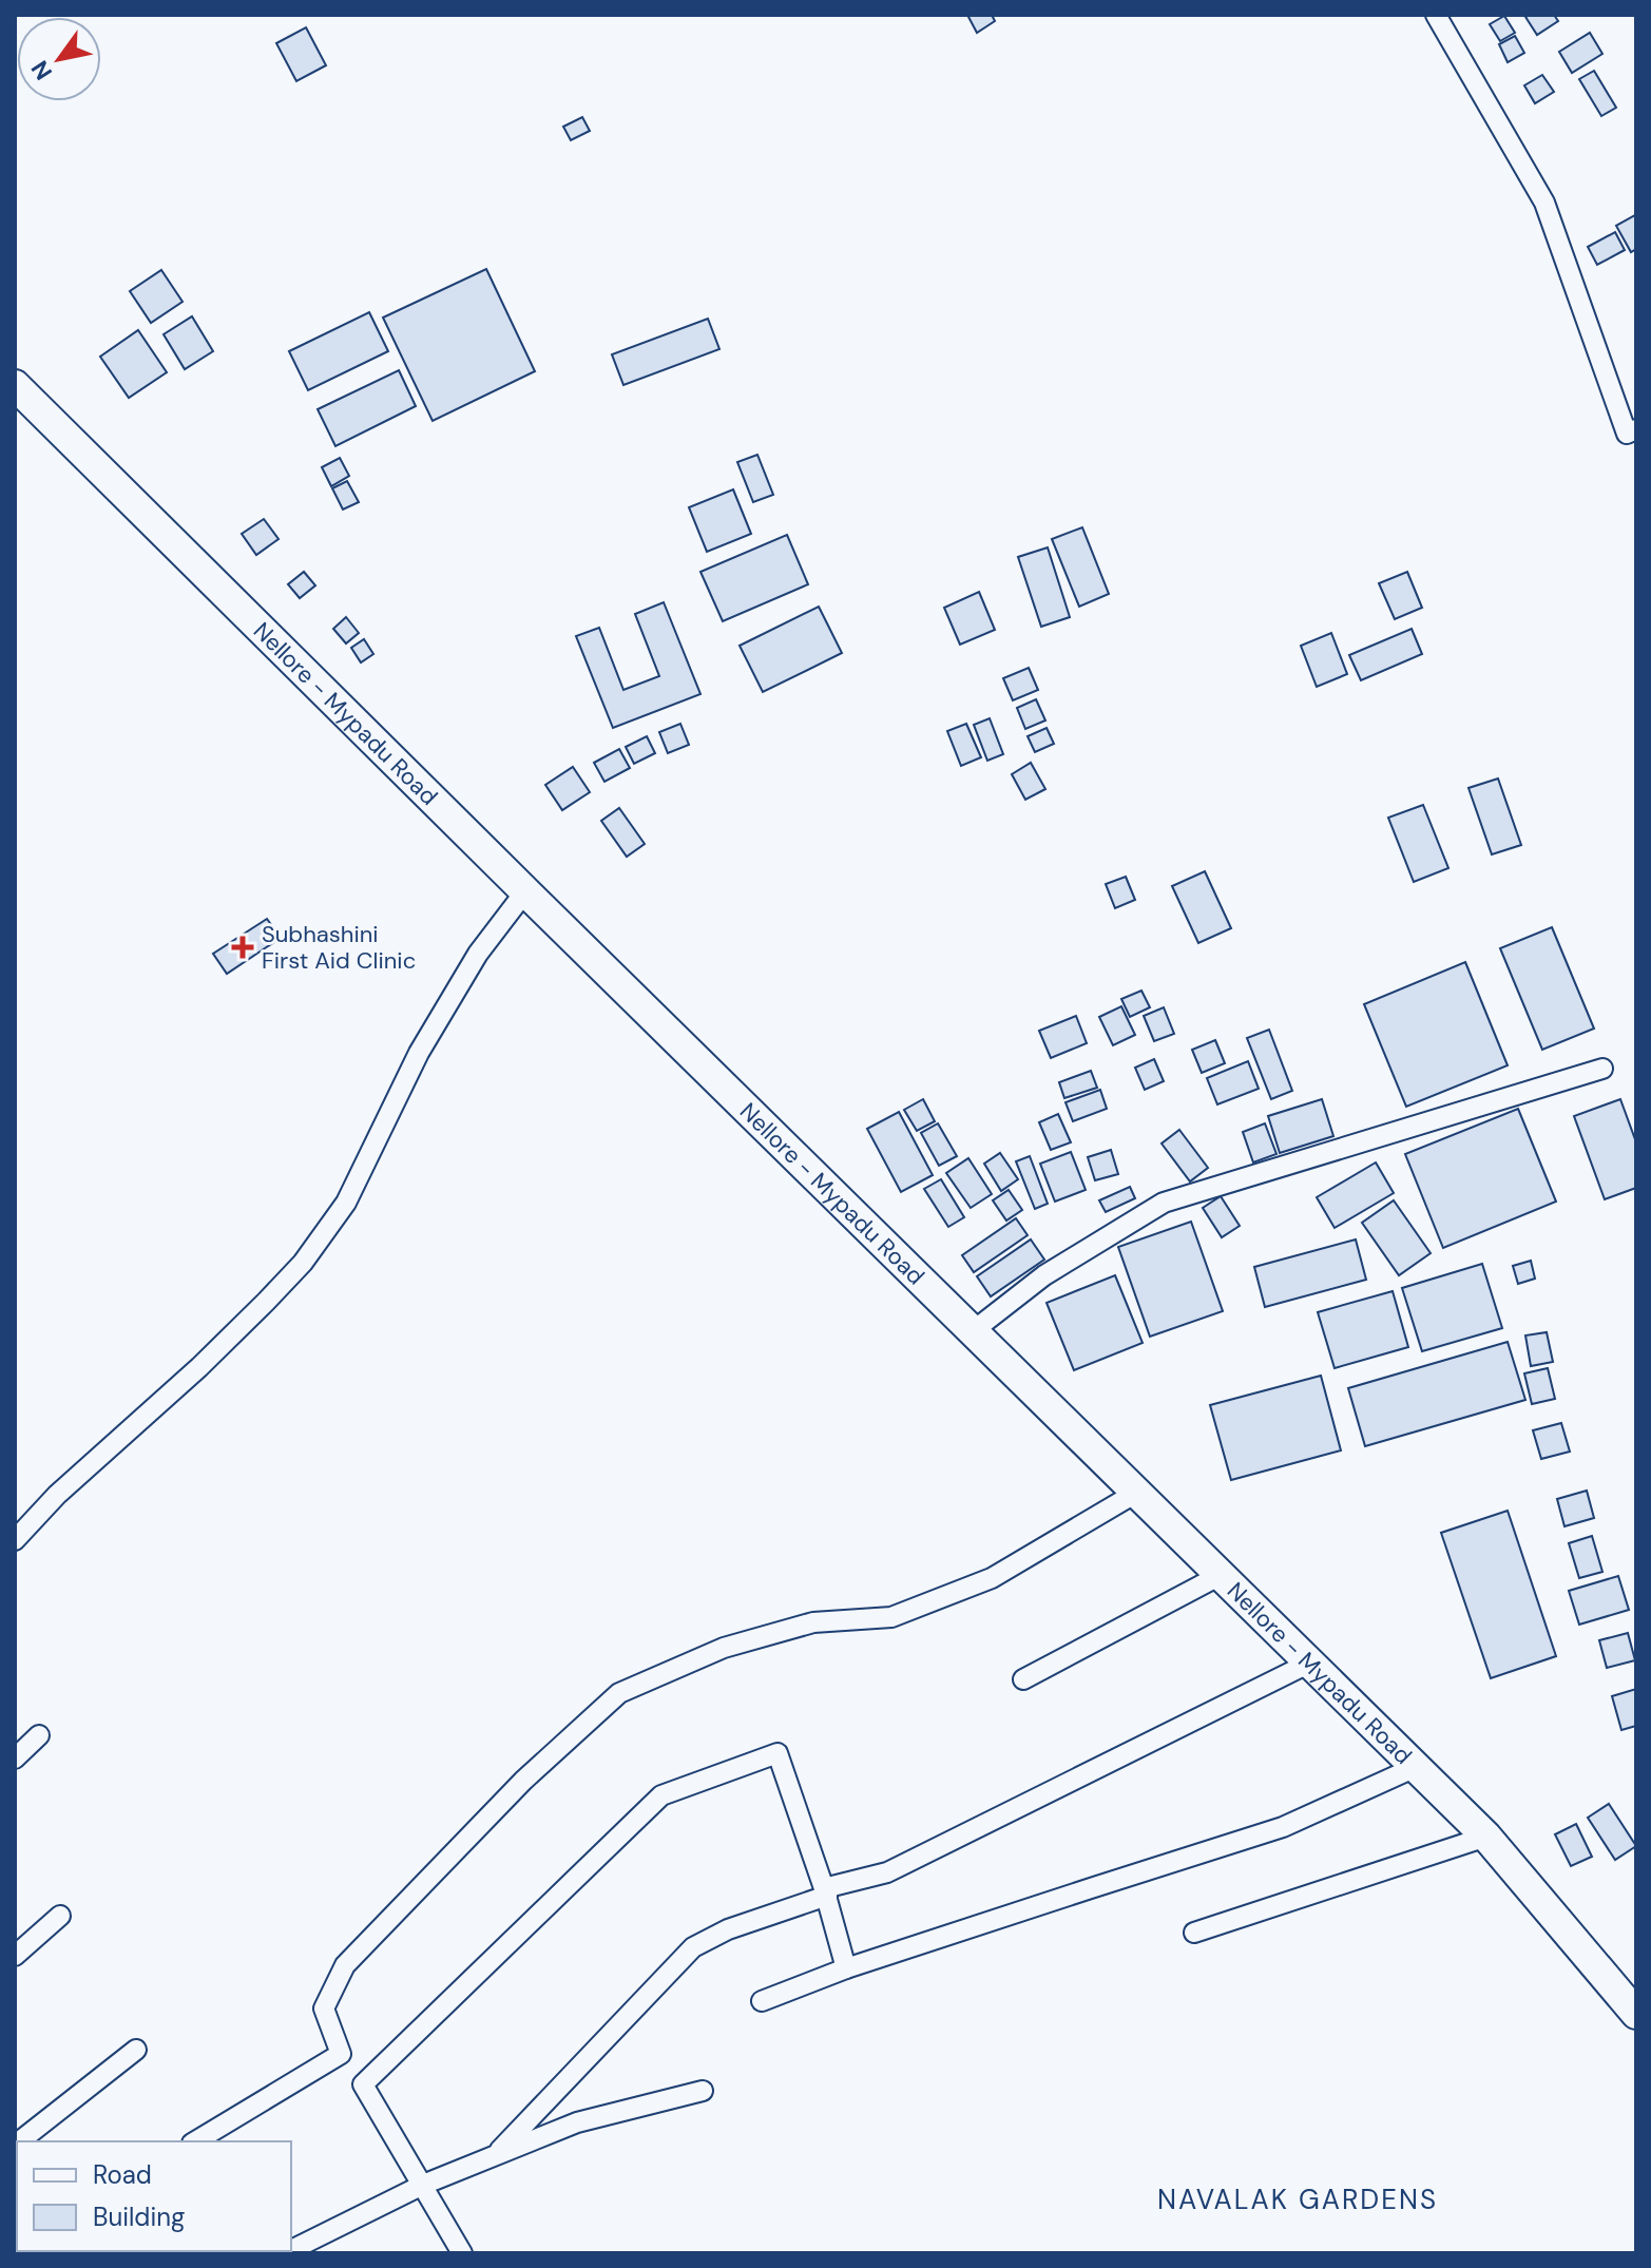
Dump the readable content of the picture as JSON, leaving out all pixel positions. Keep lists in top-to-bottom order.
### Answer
{
  "streets": {
    "main road": ["Nellore - Mypadu Road"]
  },
  "districts": ["NAVALAK GARDENS"],
  "places": {
    "health": ["Subhashini First Aid Clinic"]
  },
  "legend": ["Road", "Building"],
  "north": "bottom left"
}
